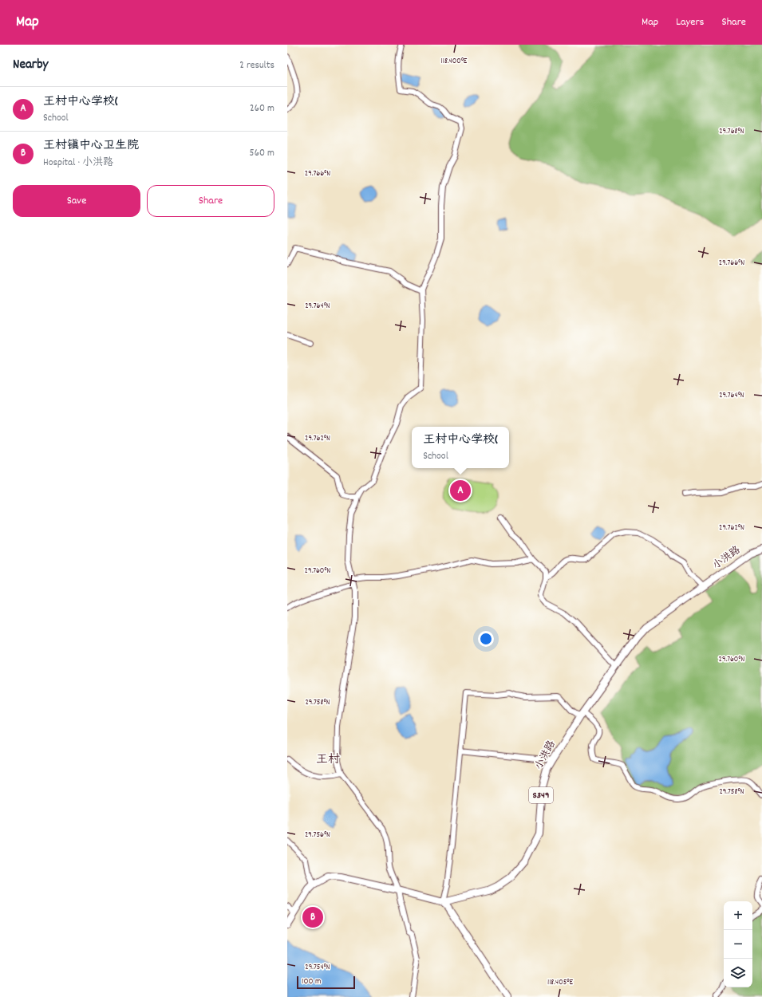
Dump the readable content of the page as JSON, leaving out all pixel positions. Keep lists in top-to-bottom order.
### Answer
{
  "streets": {
    "main road": ["小洪路", "S349"]
  },
  "districts": ["王村"],
  "scale_bar": "100 m",
  "page": {
    "header": "Map",
    "nav": ["Map", "Layers", "Share"],
    "heading": ["Nearby", "2 results"],
    "list": [
      {
        "mark": "A",
        "name": "王村中心学校(",
        "note": "School",
        "value": "260 m"
      },
      {
        "mark": "B",
        "name": "王村镇中心卫生院",
        "note": "Hospital · 小洪路",
        "value": "560 m"
      }
    ],
    "buttons": ["Save", "Share"],
    "popup": ["王村中心学校(", "School"],
    "pins": ["A", "B"],
    "map_buttons": ["+", "−"],
    "scale": "100 m"
  },
  "coordinates": [
    "118.400°E",
    "29.768°N",
    "29.766°N",
    "29.764°N",
    "29.762°N",
    "29.760°N",
    "29.758°N",
    "29.756°N",
    "29.754°N",
    "118.405°E"
  ]
}
